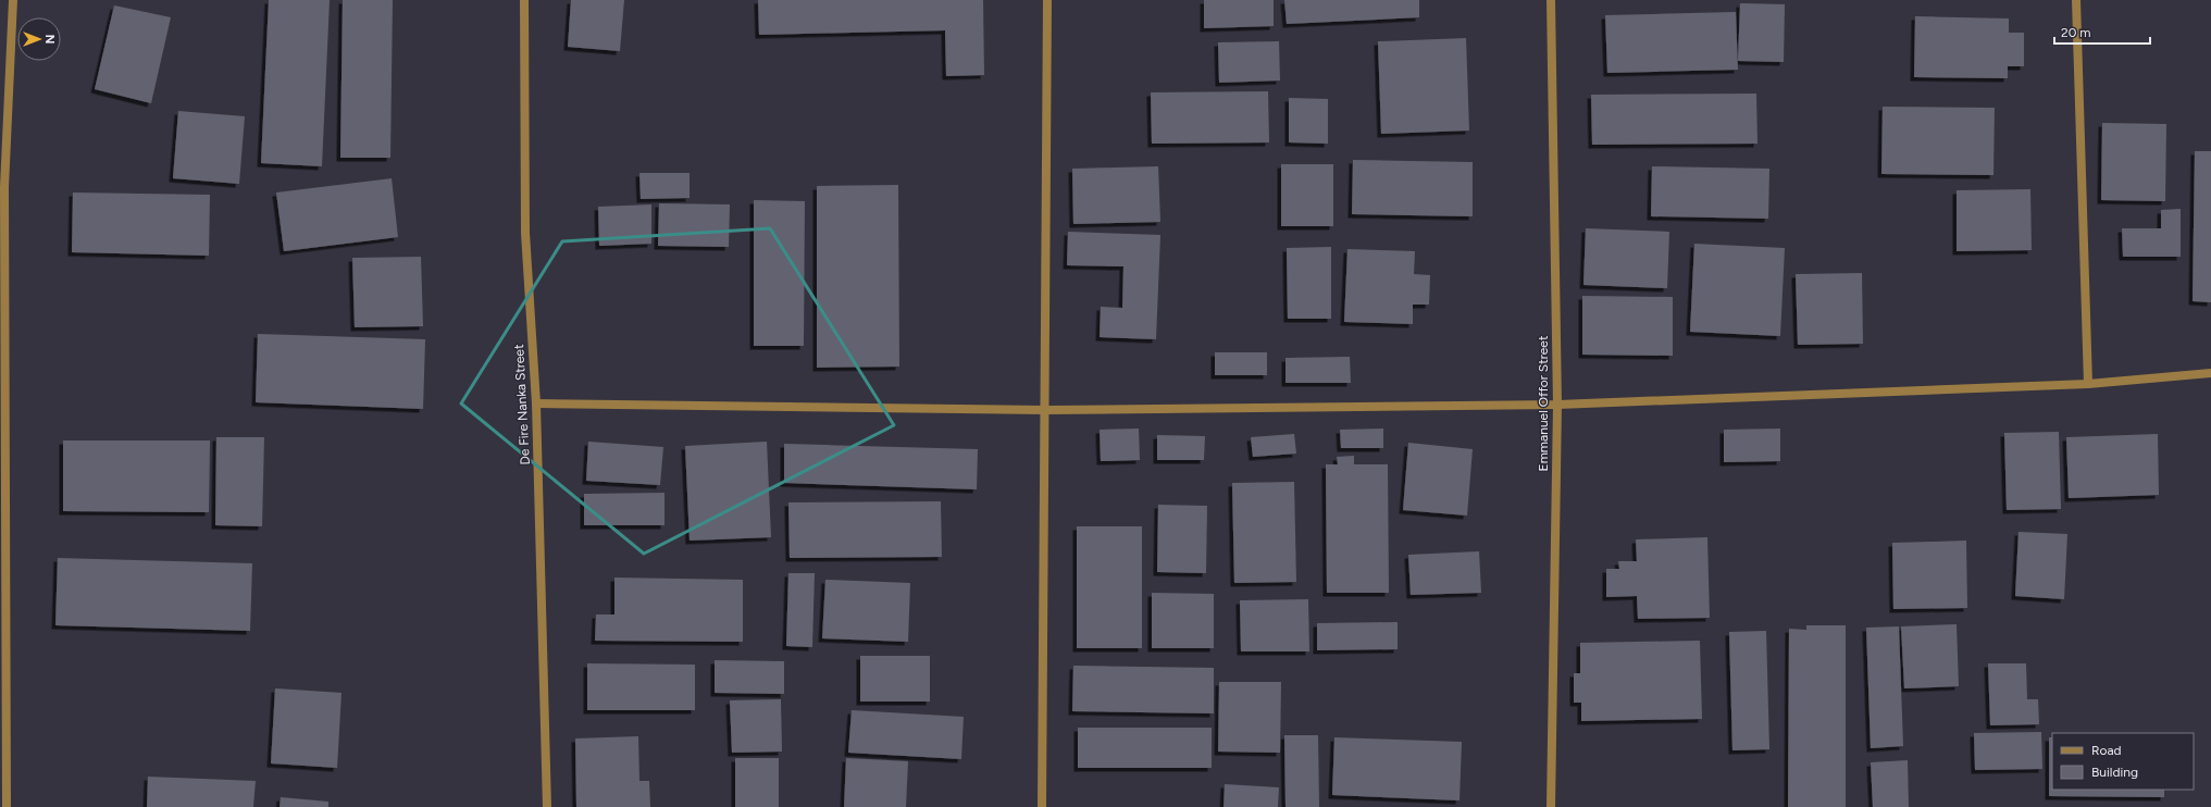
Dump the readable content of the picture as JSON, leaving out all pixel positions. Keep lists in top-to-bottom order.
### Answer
{
  "streets": {
    "street": ["Emmanuel Offor Street", "De Fire Nanka Street"]
  },
  "legend": ["Road", "Building"],
  "scale_bar": "20 m",
  "north": "right"
}
